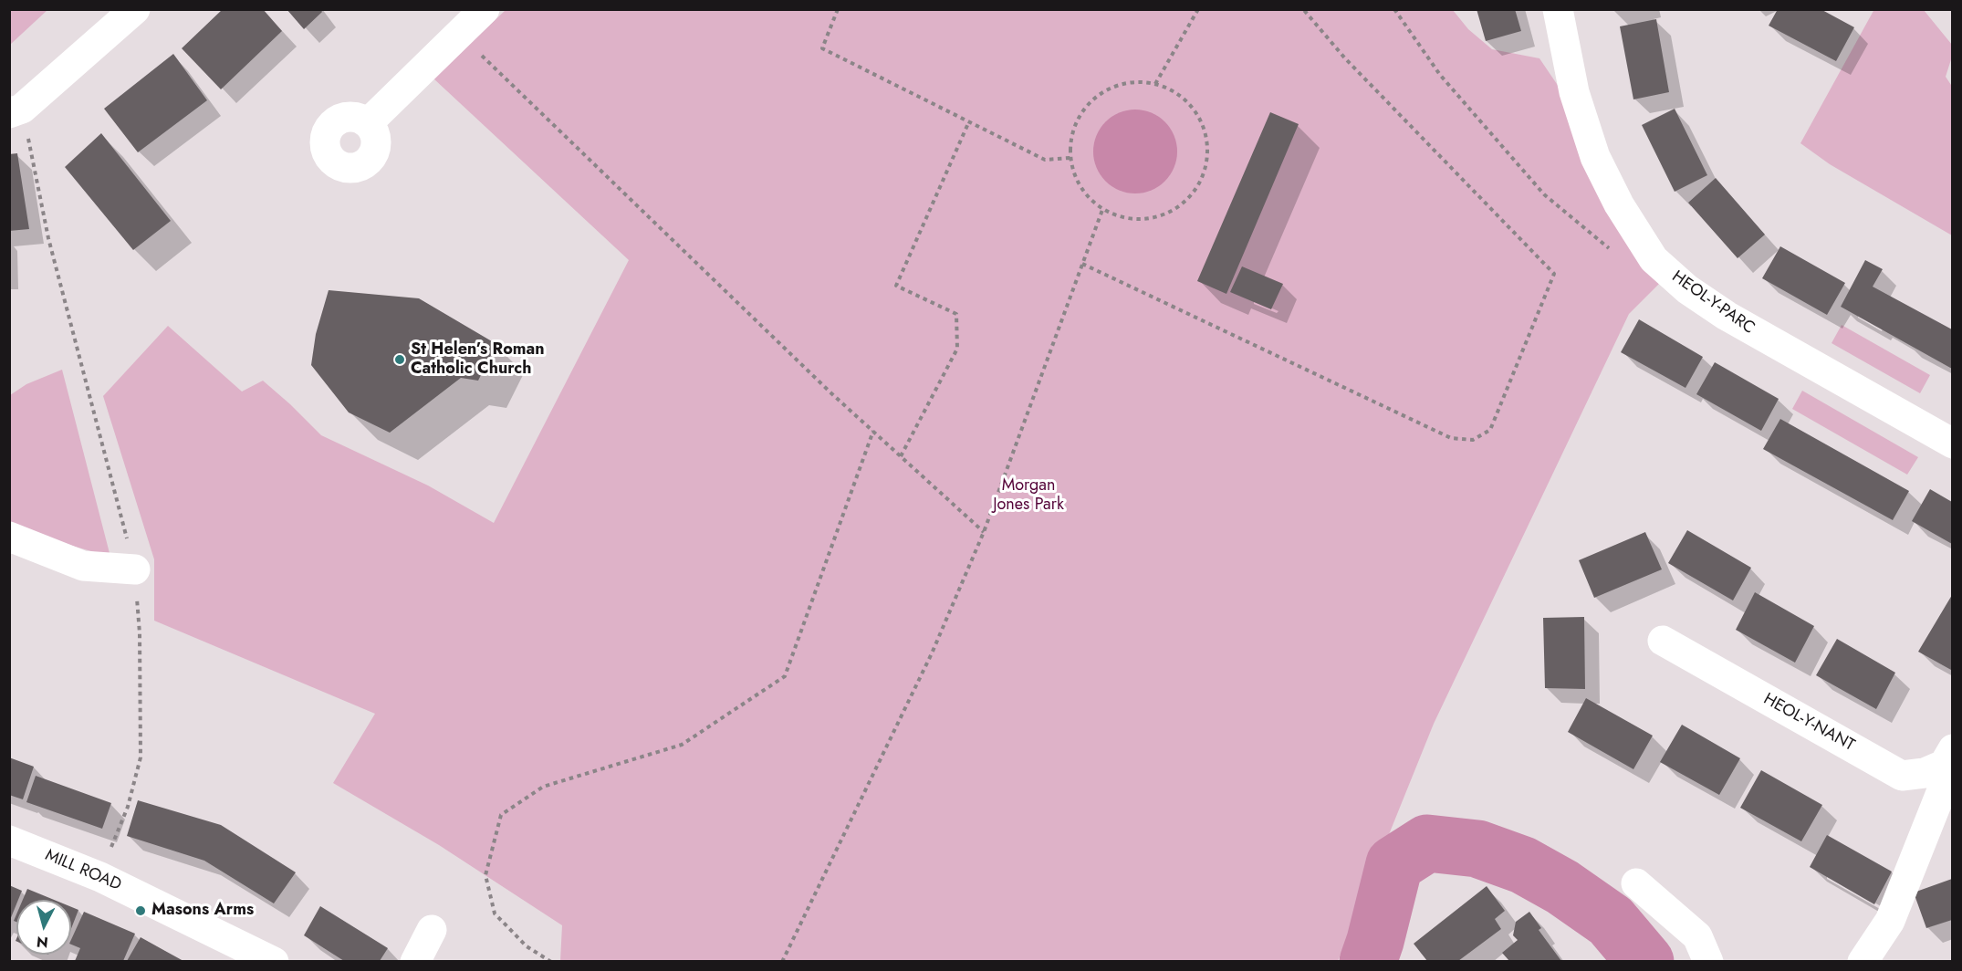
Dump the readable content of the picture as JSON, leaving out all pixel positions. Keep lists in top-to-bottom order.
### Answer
{
  "streets": {
    "street": ["HEOL-Y-PARC", "HEOL-Y-NANT", "MILL ROAD"]
  },
  "parks": ["Morgan Jones Park"],
  "places": ["St Helen’s Roman Catholic Church", "Masons Arms"],
  "north": "bottom"
}
